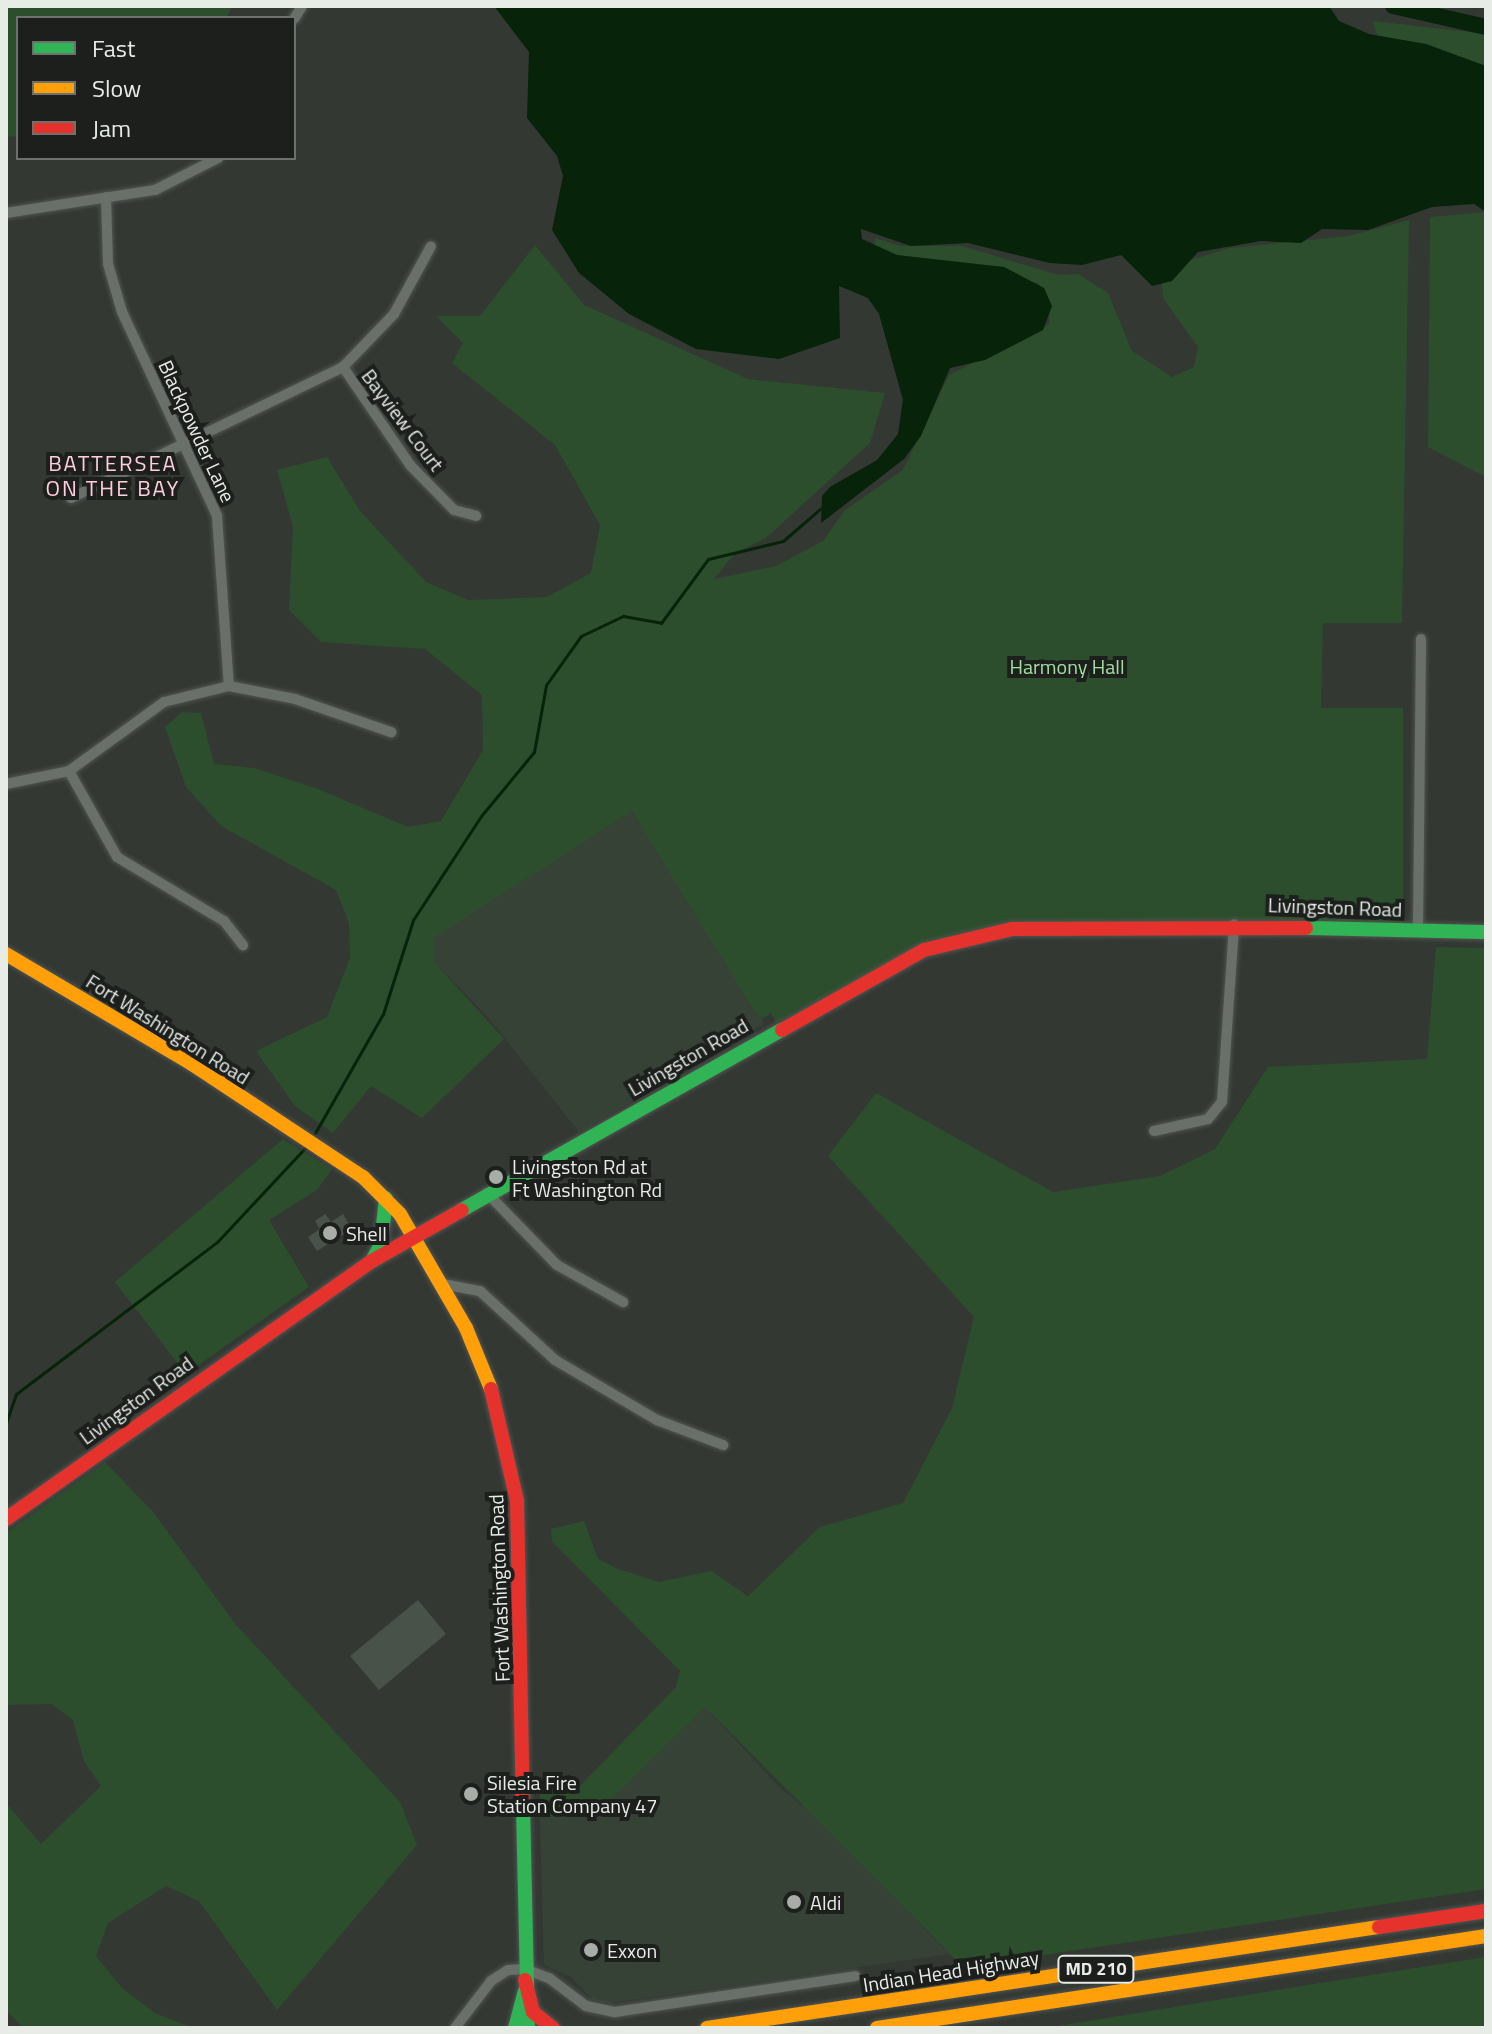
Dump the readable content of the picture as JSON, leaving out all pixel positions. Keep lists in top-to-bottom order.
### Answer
{
  "streets": {
    "main road": [
      "Livingston Road",
      "Fort Washington Road",
      "MD 210",
      "Indian Head Highway"
    ],
    "street": ["Bayview Court", "Blackpowder Lane"]
  },
  "crossings": [
    ["Livingston Road", "Fort Washington Road"]
  ],
  "districts": ["BATTERSEA ON THE BAY"],
  "parks": ["Harmony Hall"],
  "places": [
    "Livingston Rd at Ft Washington Rd",
    "Shell",
    "Silesia Fire Station Company 47",
    "Aldi",
    "Exxon"
  ],
  "legend": ["Fast", "Slow", "Jam"]
}
